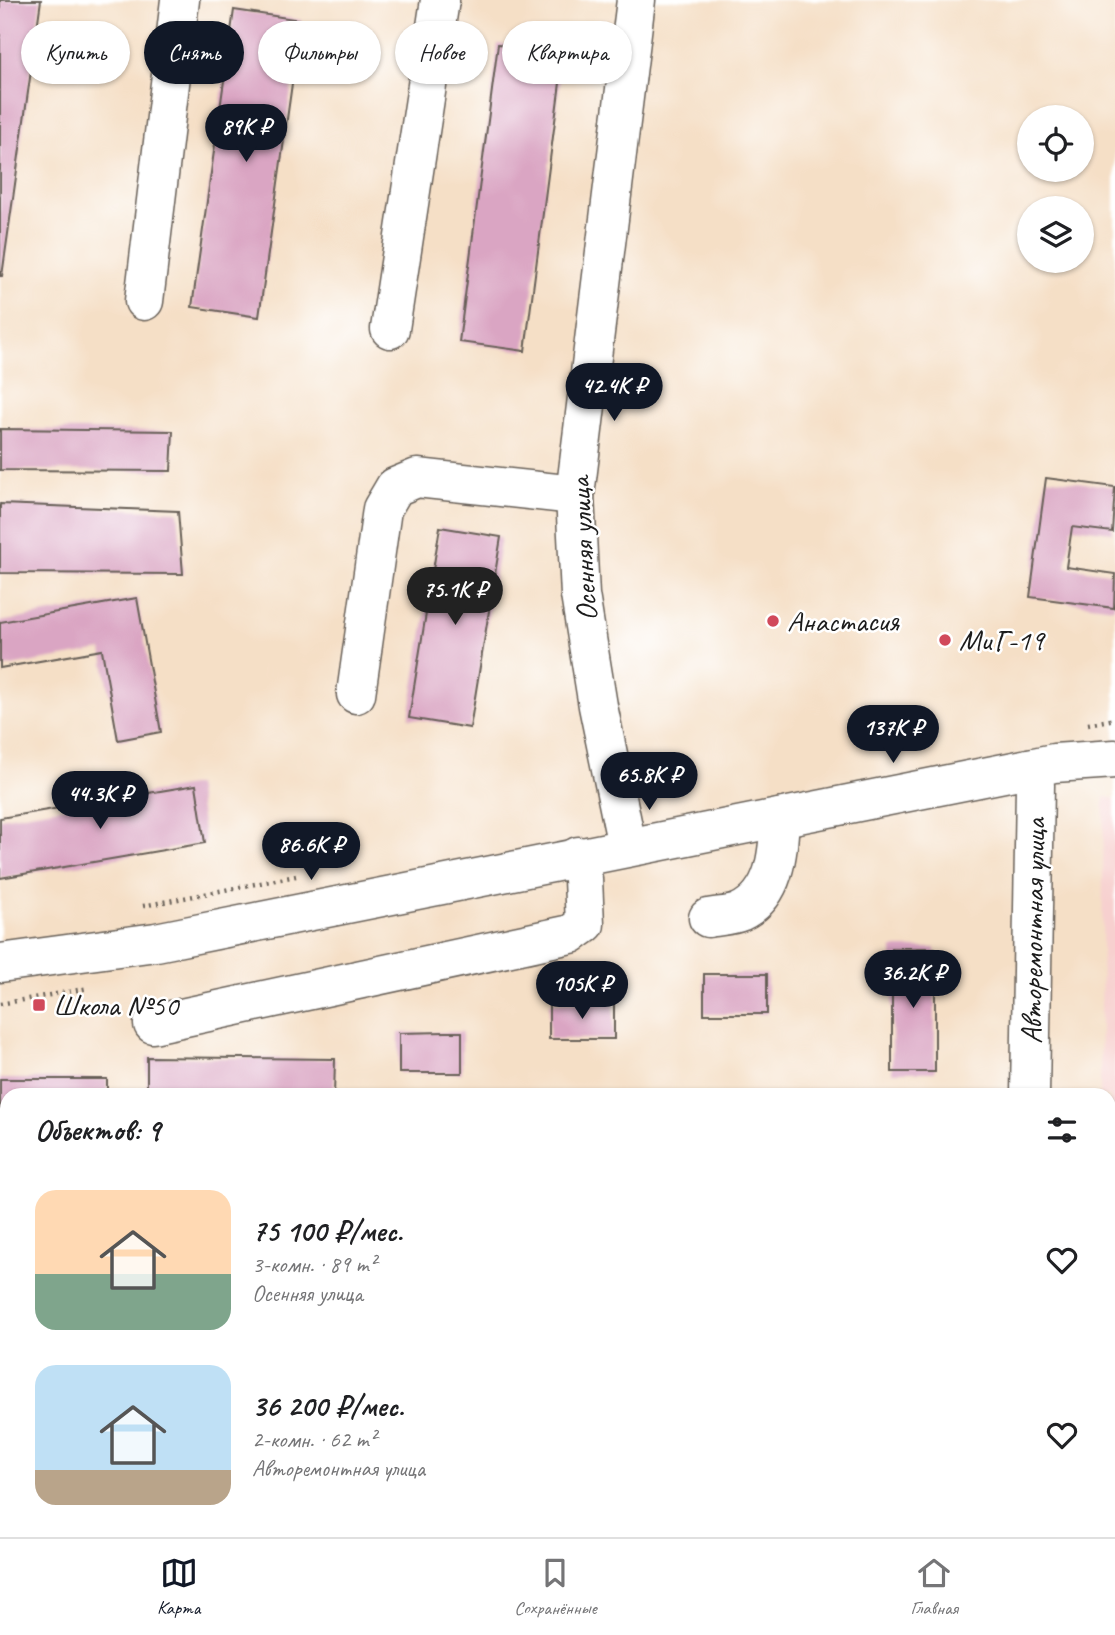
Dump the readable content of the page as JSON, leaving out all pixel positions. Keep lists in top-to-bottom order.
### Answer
{
  "streets": {
    "street": ["Осенняя улица", "Авторемонтная улица"]
  },
  "places": {
    "other": ["Анастасия", "МиГ-19"],
    "transit": ["Школа №50"]
  },
  "page": {
    "chip": [
      "Купить",
      "Снять",
      "Фильтры",
      "Новое",
      "Квартира"
    ],
    "price": [
      "89K ₽",
      "42.4K ₽",
      "75.1K ₽",
      "137K ₽",
      "65.8K ₽",
      "44.3K ₽",
      "86.6K ₽",
      "36.2K ₽",
      "105K ₽"
    ],
    "heading": "Объектов: 9",
    "list": [
      {
        "name": "75 100 ₽/мес.",
        "note": "3-комн. · 89 m² · Осенняя улица"
      },
      {
        "name": "36 200 ₽/мес.",
        "note": "2-комн. · 62 m² · Авторемонтная улица"
      }
    ],
    "tabs": ["Карта", "Сохранённые", "Главная"]
  }
}
